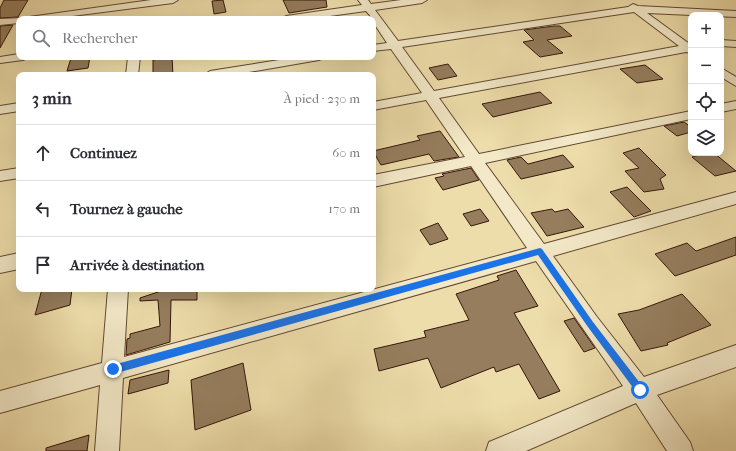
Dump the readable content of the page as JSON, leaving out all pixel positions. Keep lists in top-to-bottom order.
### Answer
{
  "page": {
    "map_buttons": ["+", "−"],
    "search": "Rechercher",
    "heading": ["3 min", "À pied · 230 m"],
    "list": [
      ["Continuez", "60 m"],
      ["Tournez à gauche", "170 m"],
      "Arrivée à destination"
    ]
  }
}
